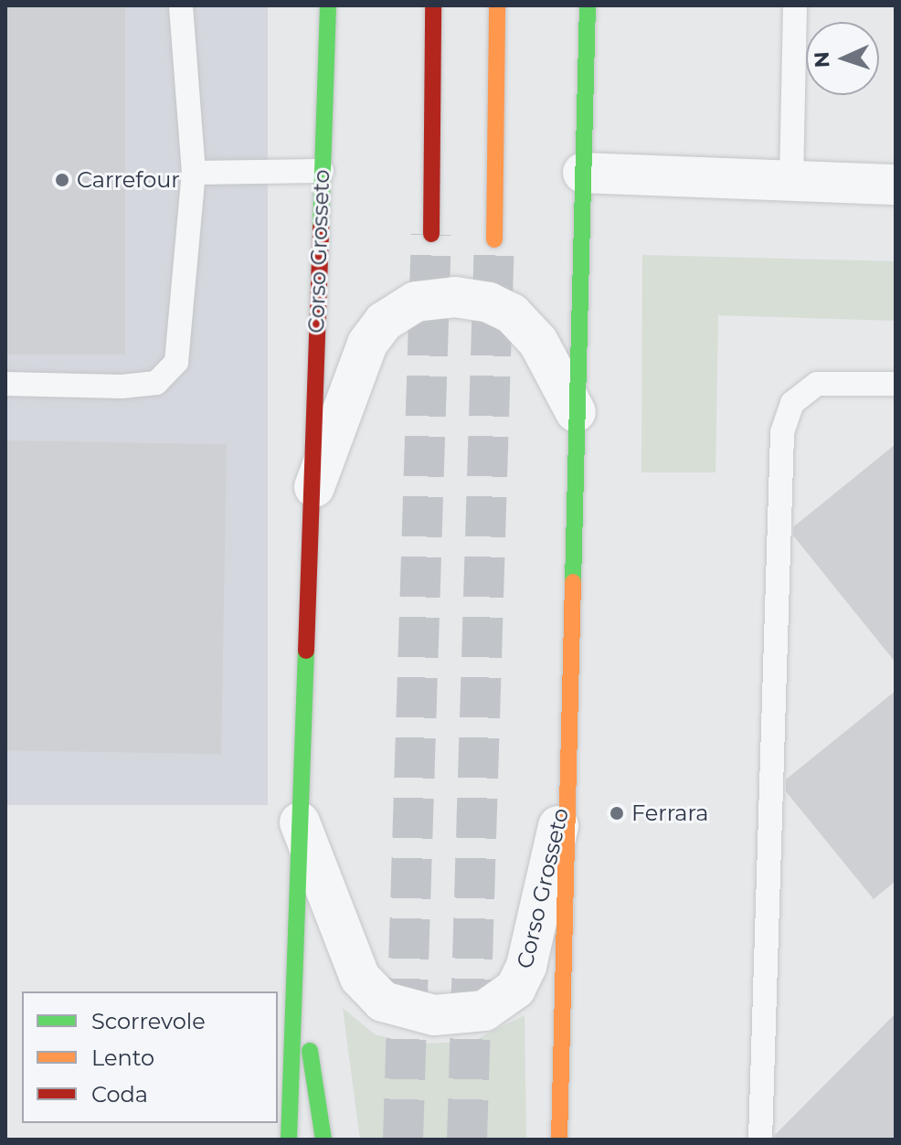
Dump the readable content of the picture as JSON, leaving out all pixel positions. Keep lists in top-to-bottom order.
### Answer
{
  "streets": {
    "main road": ["Corso Grosseto"]
  },
  "places": ["Carrefour", "Ferrara"],
  "legend": ["Scorrevole", "Lento", "Coda"],
  "north": "left"
}
